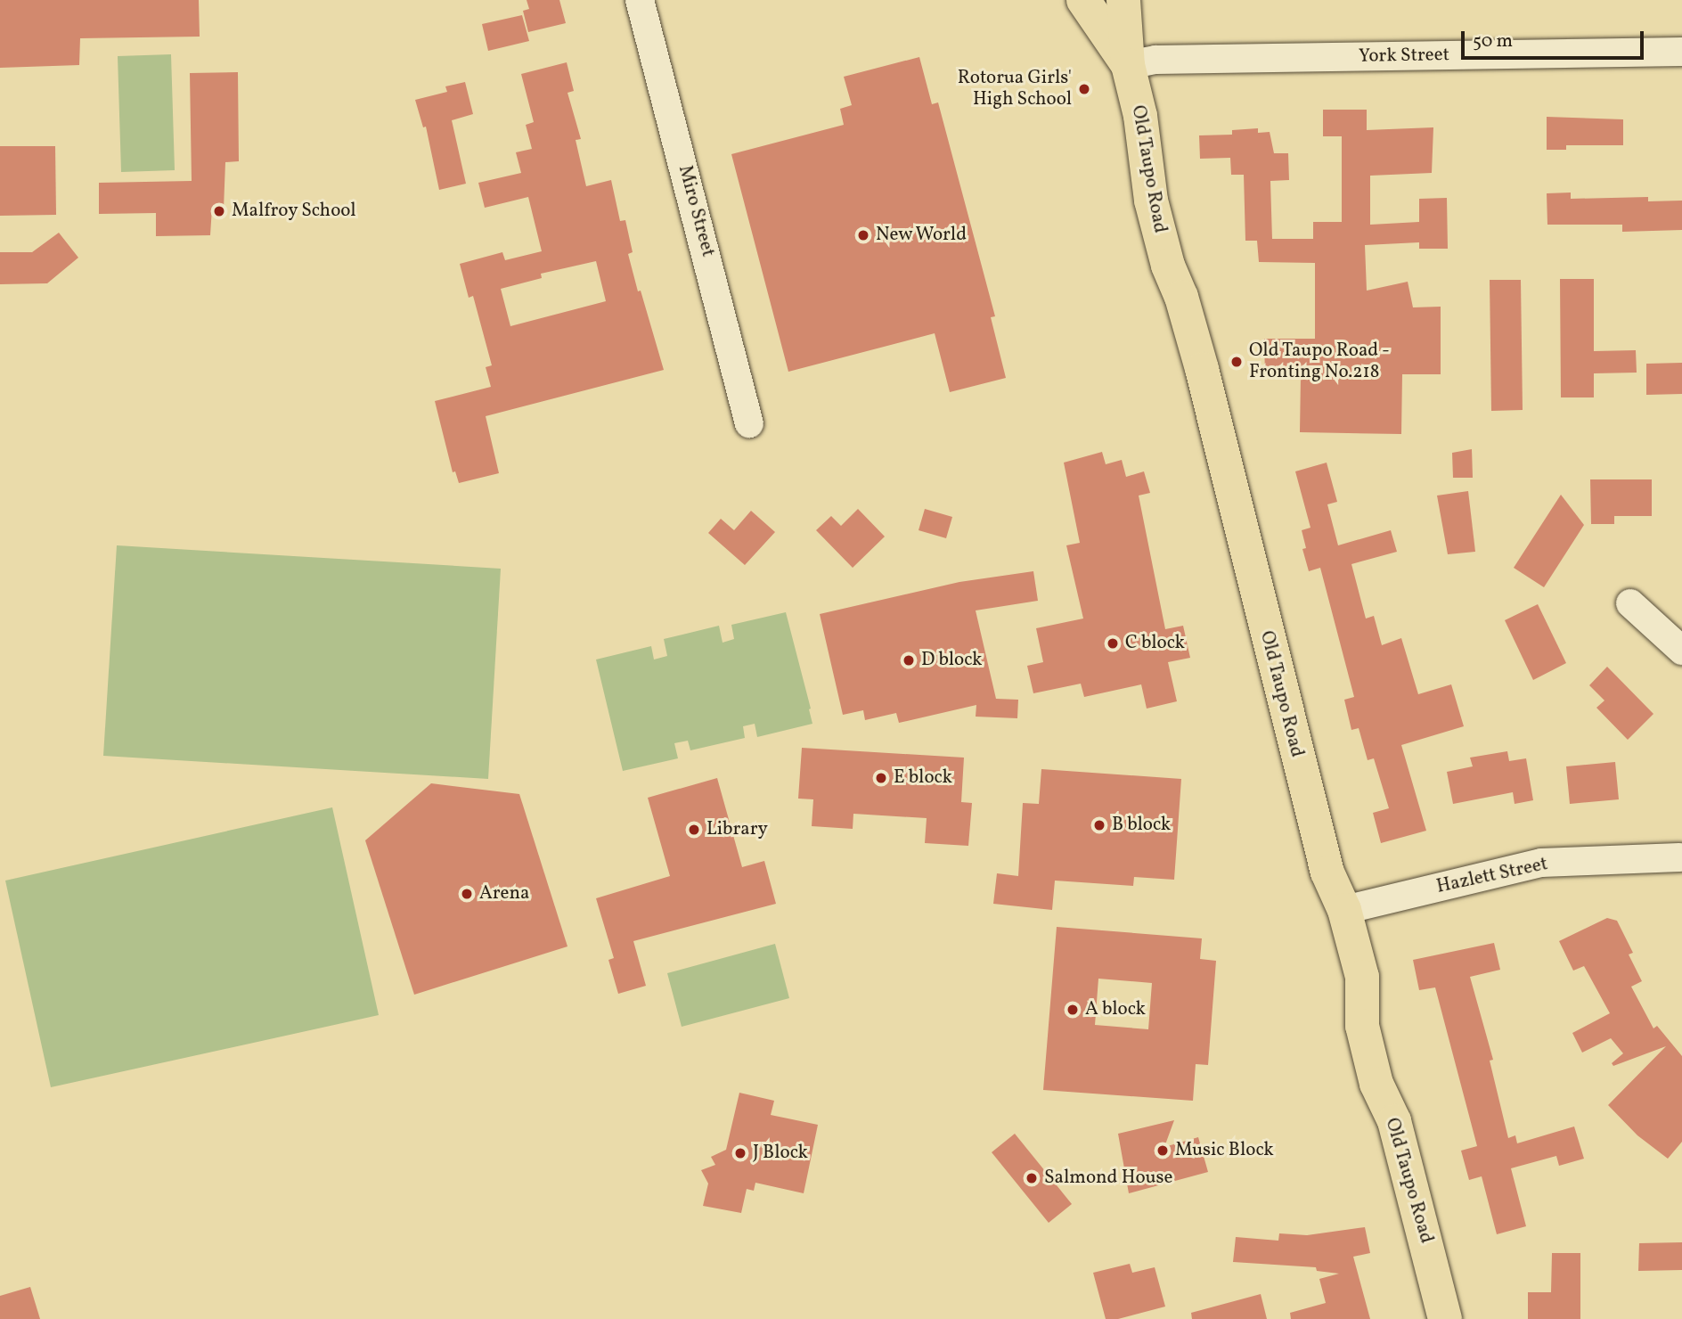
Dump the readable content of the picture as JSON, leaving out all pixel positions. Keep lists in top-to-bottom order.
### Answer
{
  "streets": {
    "highway": ["Old Taupo Road"],
    "street": ["York Street", "Miro Street", "Hazlett Street"]
  },
  "crossings": [
    ["York Street", "Old Taupo Road"],
    ["Old Taupo Road", "Hazlett Street"]
  ],
  "places": [
    "Rotorua Girls' High School",
    "Malfroy School",
    "New World",
    "Old Taupo Road - Fronting No.218",
    "C block",
    "D block",
    "E block",
    "B block",
    "Library",
    "Arena",
    "A block",
    "Music Block",
    "J Block",
    "Salmond House"
  ],
  "scale_bar": "50 m"
}
